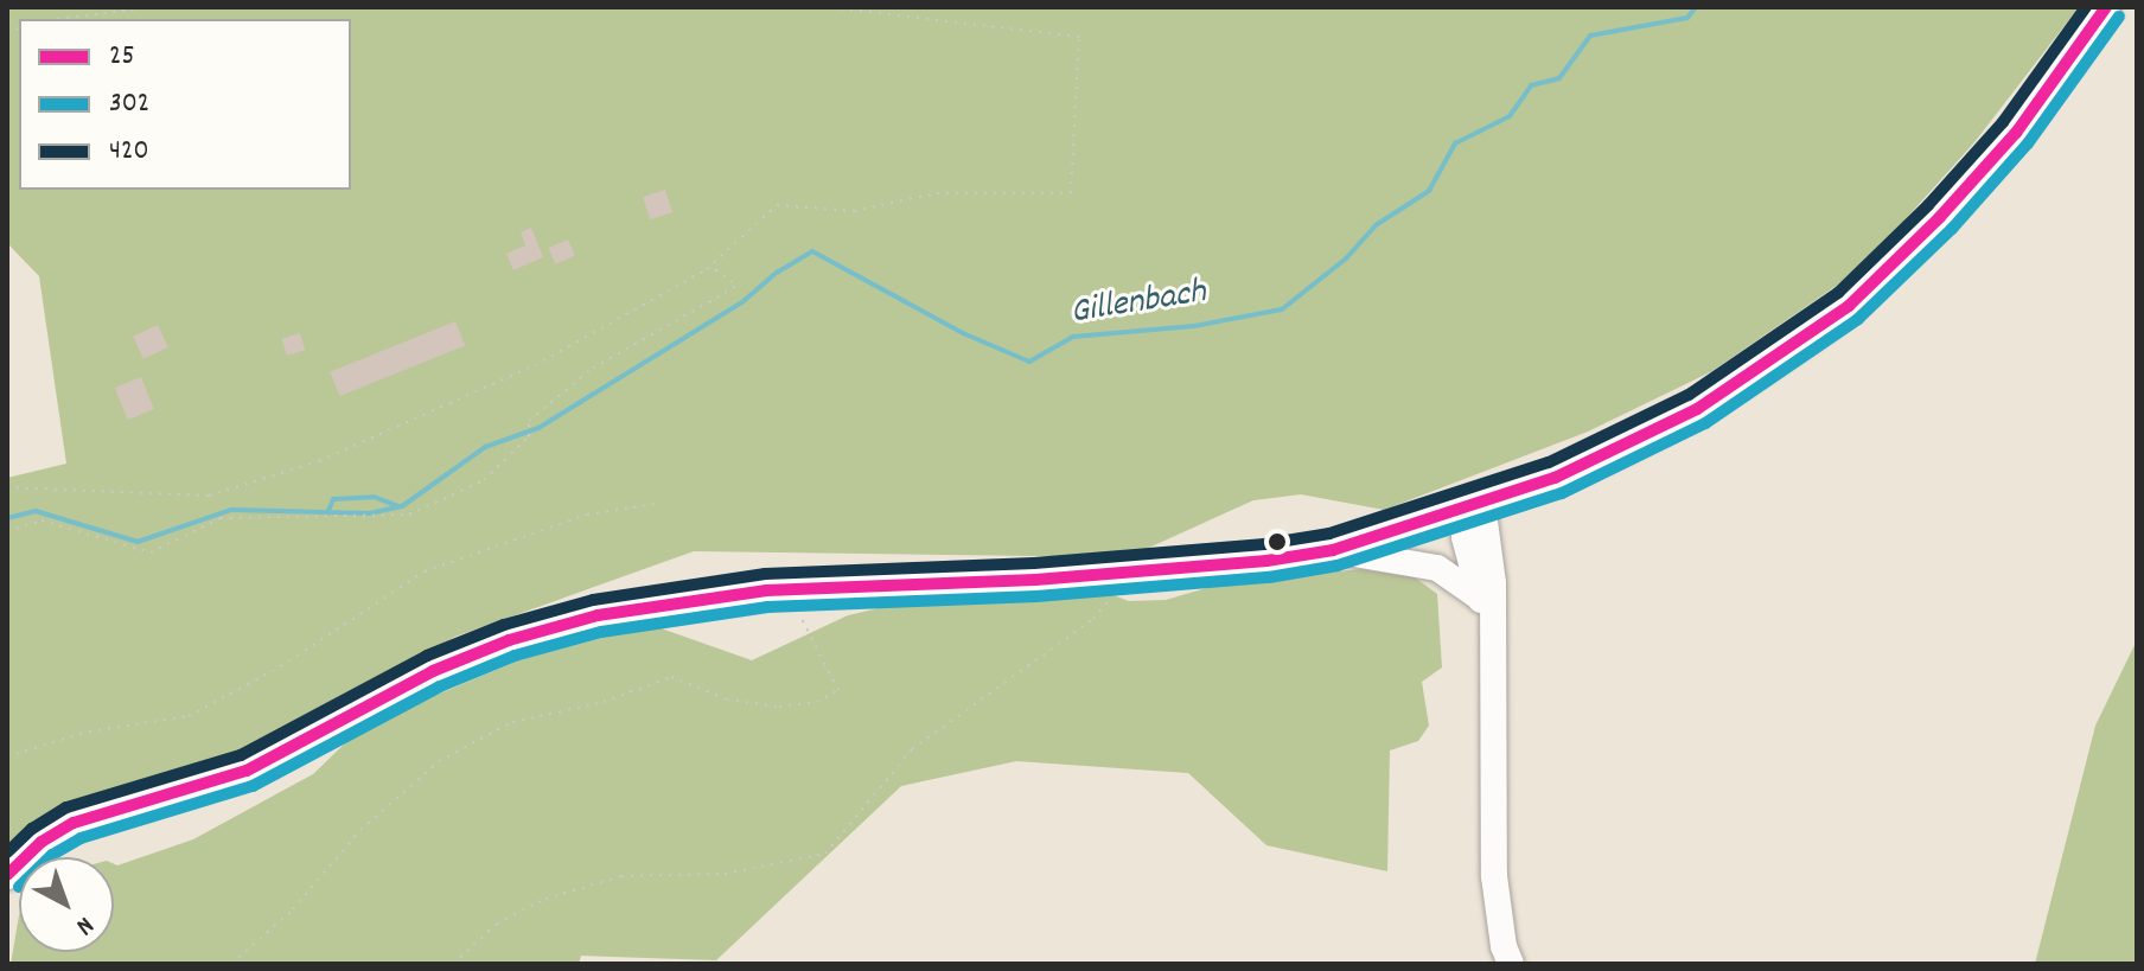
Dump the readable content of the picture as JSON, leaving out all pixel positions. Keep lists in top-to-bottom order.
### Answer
{
  "water": ["Gillenbach"],
  "lines": ["transit line 25", "transit line 420", "transit line 302"],
  "legend": ["25", "302", "420"],
  "north": "bottom right"
}
